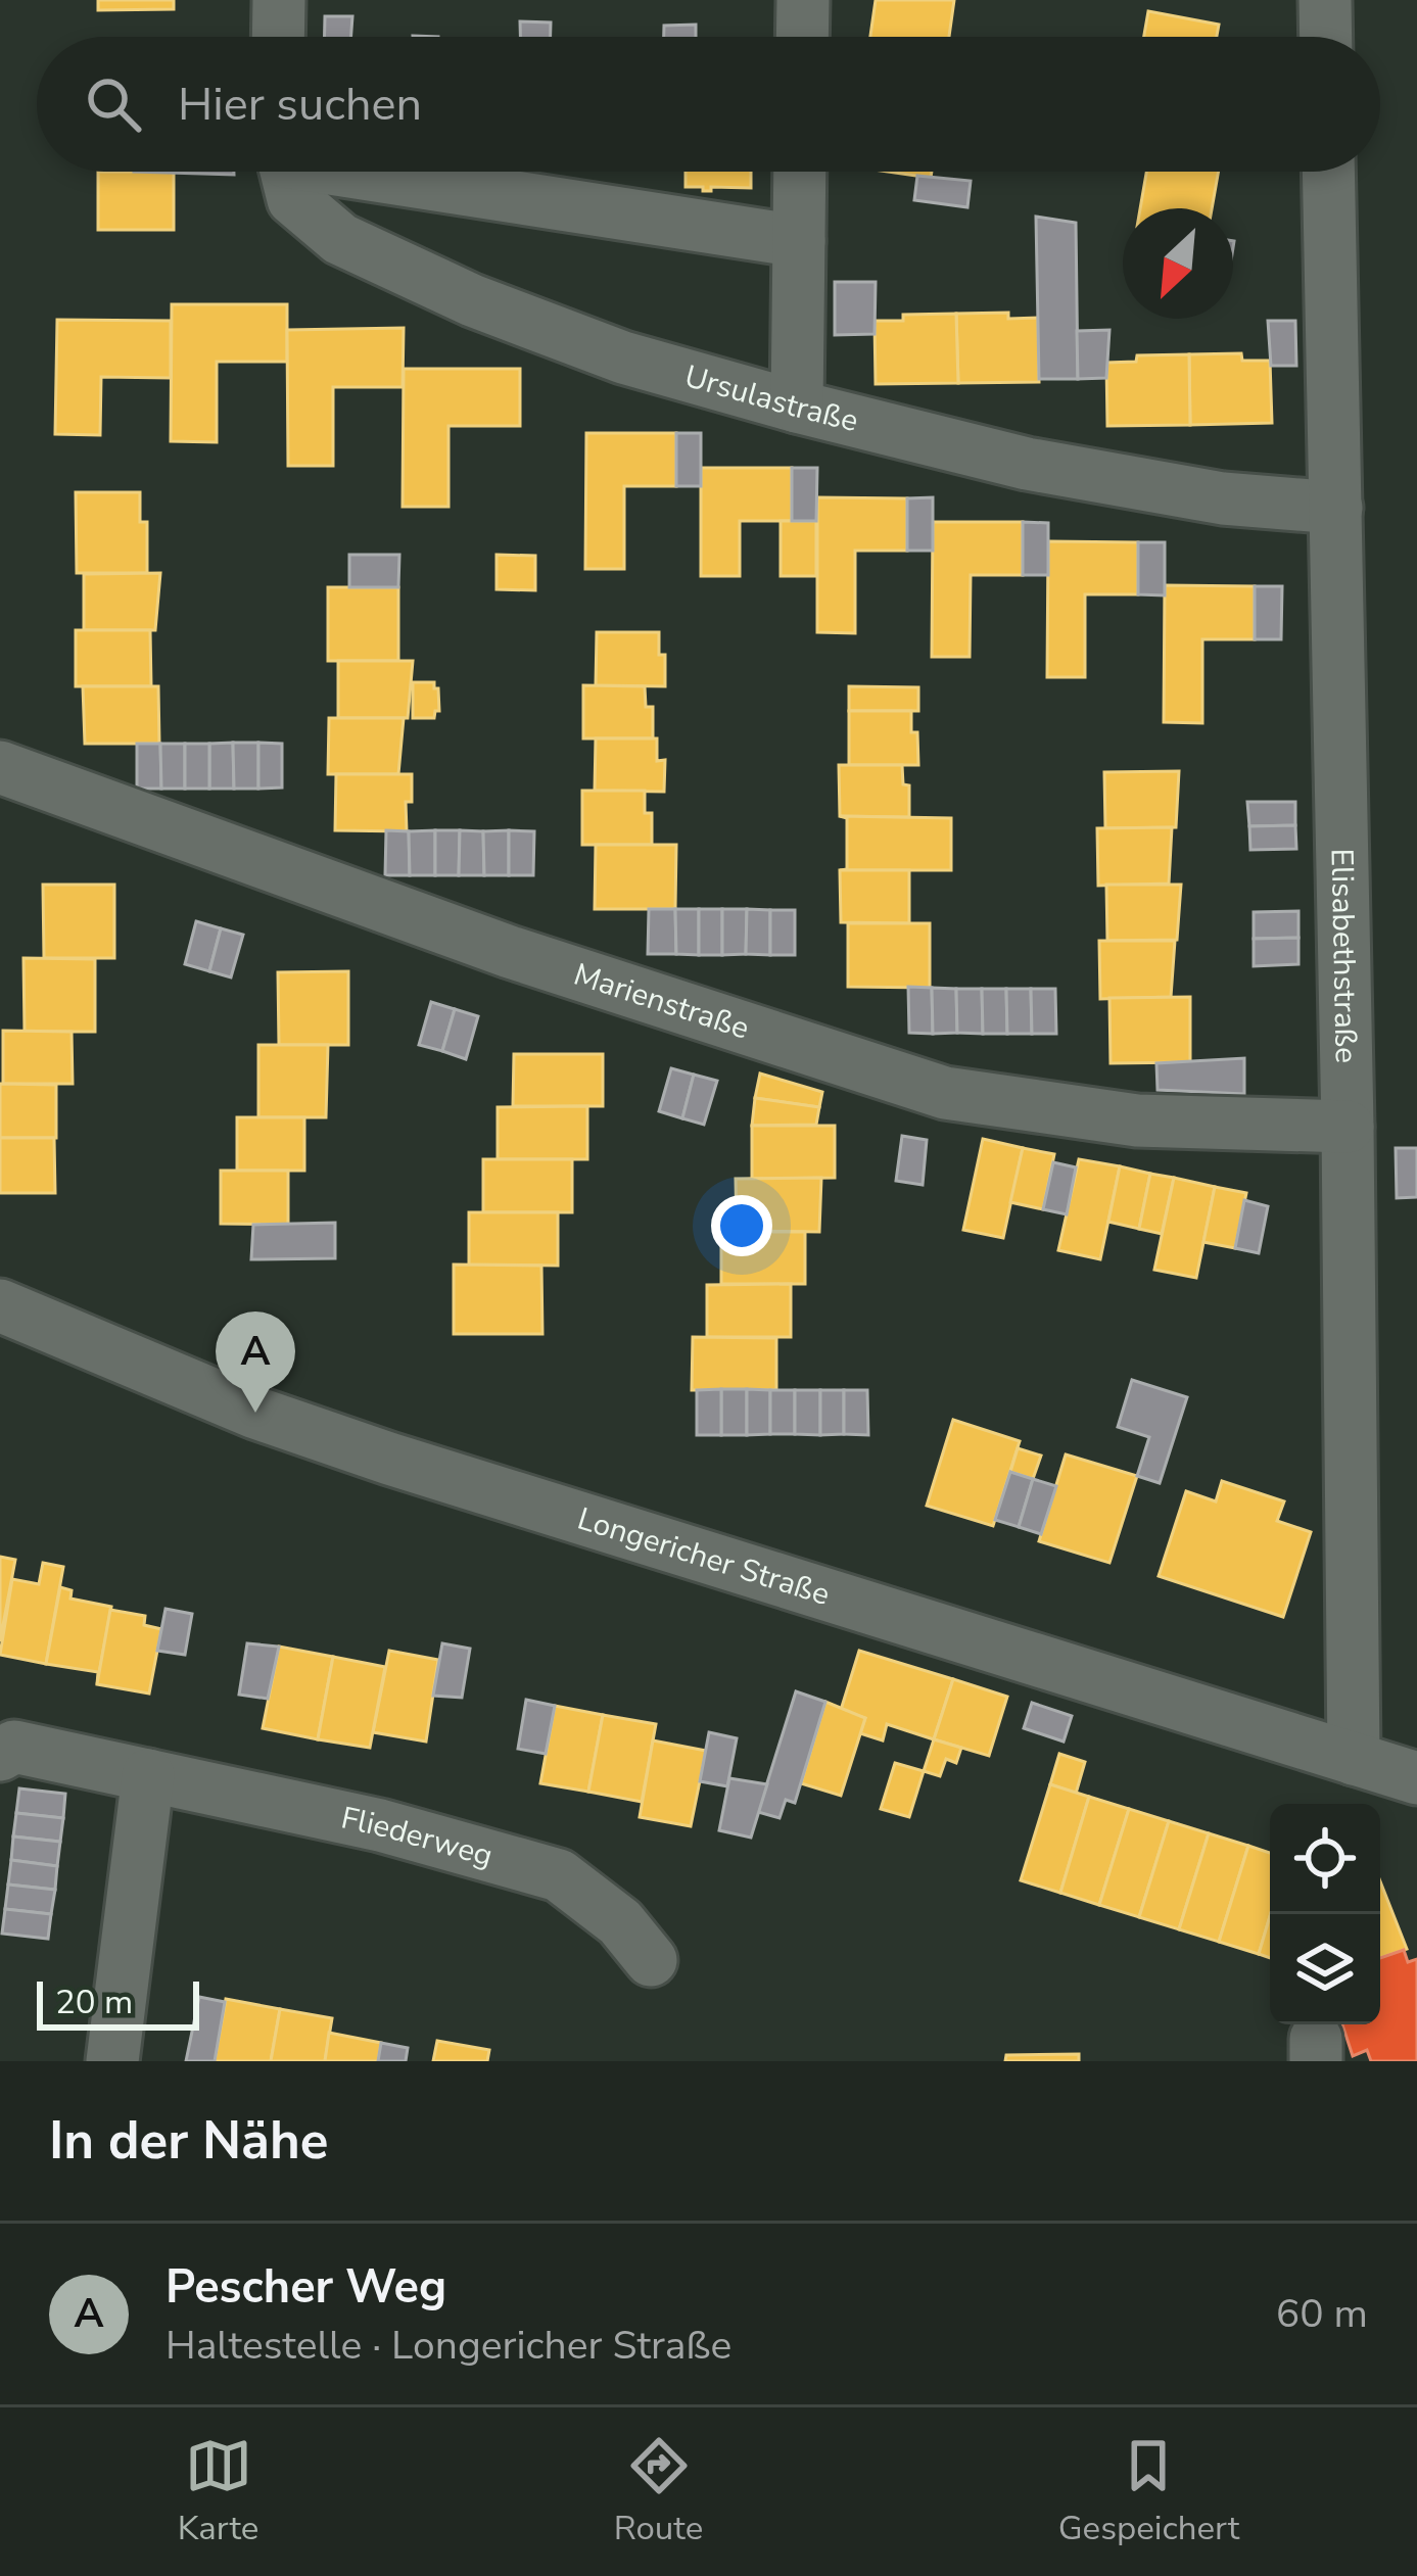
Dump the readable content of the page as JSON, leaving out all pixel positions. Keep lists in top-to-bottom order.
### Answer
{
  "streets": {
    "street": [
      "Ursulastraße",
      "Elisabethstraße",
      "Marienstraße",
      "Longericher Straße",
      "Fliederweg"
    ]
  },
  "crossings": [
    ["Ursulastraße", "Elisabethstraße"],
    ["Elisabethstraße", "Marienstraße"],
    ["Elisabethstraße", "Longericher Straße"]
  ],
  "scale_bar": "20 m",
  "north": "bottom left",
  "page": {
    "search": "Hier suchen",
    "pins": "A",
    "scale": "20 m",
    "heading": "In der Nähe",
    "list": [
      {
        "mark": "A",
        "name": "Pescher Weg",
        "note": "Haltestelle · Longericher Straße",
        "value": "60 m"
      }
    ],
    "nav": ["Karte", "Route", "Gespeichert"]
  }
}
